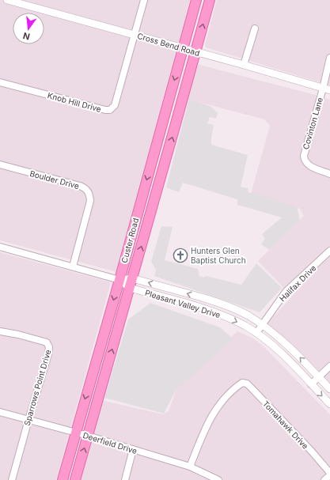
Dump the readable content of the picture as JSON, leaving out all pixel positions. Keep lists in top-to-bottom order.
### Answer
{
  "streets": {
    "main road": ["Custer Road"],
    "street": [
      "Cross Bend Road",
      "Knob Hill Drive",
      "Covinton Lane",
      "Boulder Drive",
      "Halifax Drive",
      "Pleasant Valley Drive",
      "Sparrows Point Drive",
      "Tomahawk Drive",
      "Deerfield Drive"
    ]
  },
  "crossings": [
    ["Cross Bend Road", "Knob Hill Drive"],
    ["Cross Bend Road", "Covinton Lane"],
    ["Cross Bend Road", "Custer Road"],
    ["Boulder Drive", "Pleasant Valley Drive"],
    ["Custer Road", "Pleasant Valley Drive"],
    ["Custer Road", "Deerfield Drive"],
    ["Halifax Drive", "Pleasant Valley Drive"],
    ["Sparrows Point Drive", "Deerfield Drive"],
    ["Tomahawk Drive", "Deerfield Drive"]
  ],
  "places": {
    "church": ["Hunters Glen Baptist Church"]
  },
  "north": "bottom"
}
